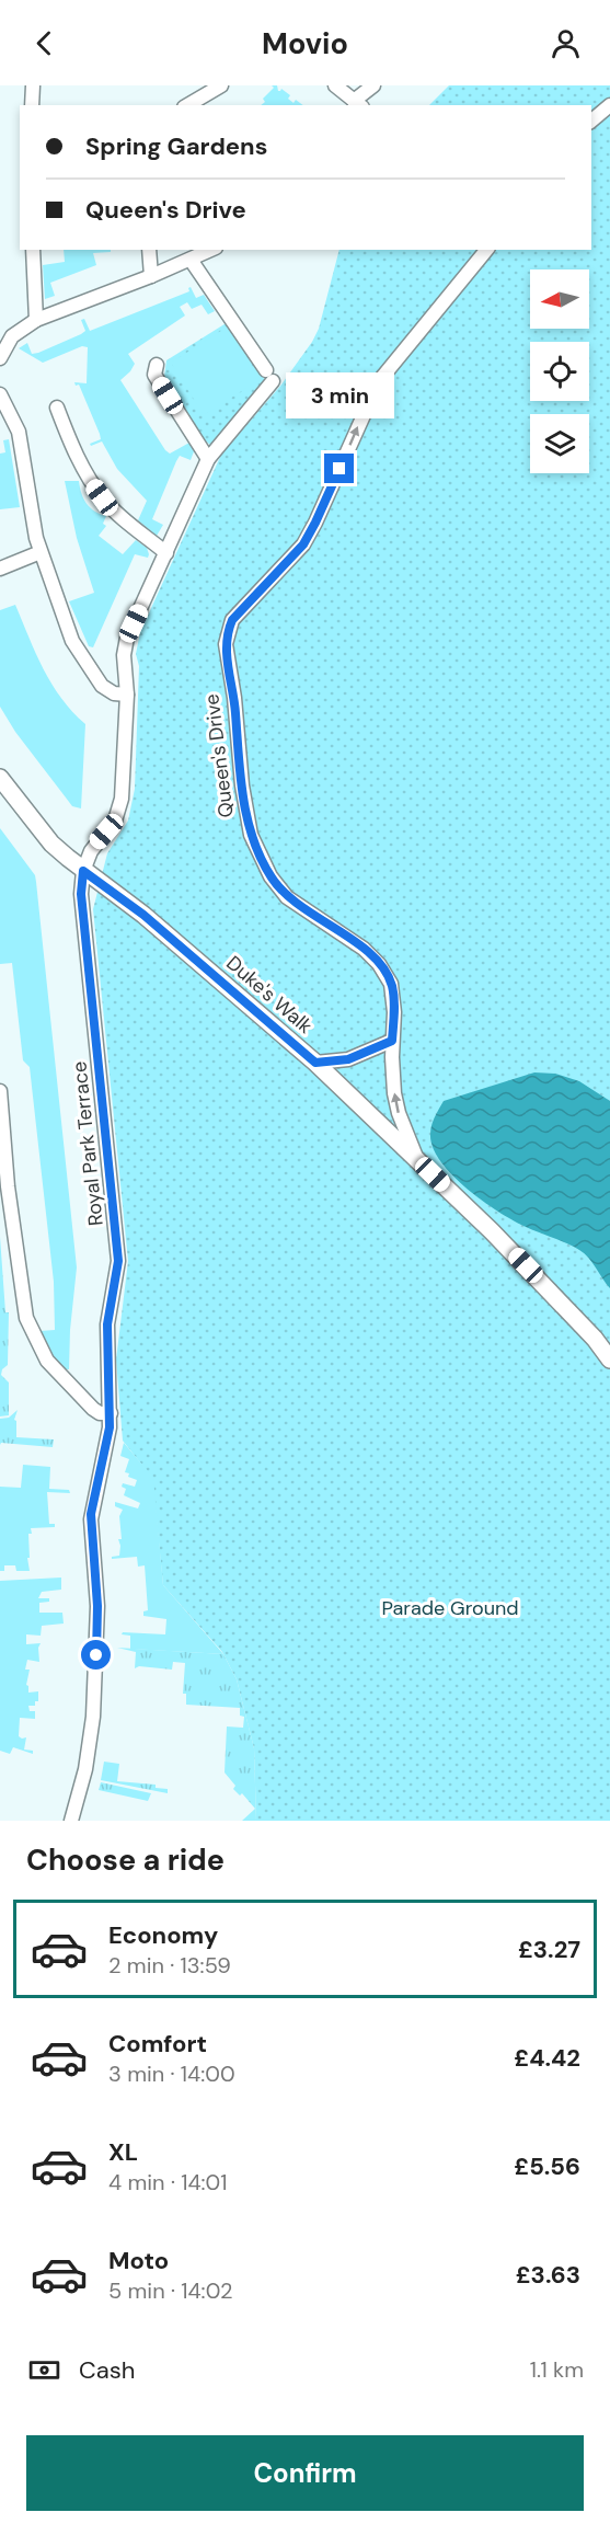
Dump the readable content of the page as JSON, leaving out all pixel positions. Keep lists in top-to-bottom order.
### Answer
{
  "streets": {
    "street": ["Queen's Drive", "Duke's Walk", "Royal Park Terrace"]
  },
  "crossings": [
    ["Queen's Drive", "Duke's Walk"],
    ["Duke's Walk", "Royal Park Terrace"]
  ],
  "one_way": ["Queen's Drive"],
  "parks": ["Parade Ground"],
  "north": "left",
  "page": {
    "header": "Movio",
    "banner": ["Spring Gardens", "Queen's Drive"],
    "bubble": "3 min",
    "heading": "Choose a ride",
    "list": [
      {
        "name": "Economy",
        "note": "2 min · 13:59",
        "value": "£3.27"
      },
      {
        "name": "Comfort",
        "note": "3 min · 14:00",
        "value": "£4.42"
      },
      {
        "name": "XL",
        "note": "4 min · 14:01",
        "value": "£5.56"
      },
      {
        "name": "Moto",
        "note": "5 min · 14:02",
        "value": "£3.63"
      }
    ],
    "pay": ["Cash", "1.1 km"],
    "buttons": "Confirm"
  }
}
